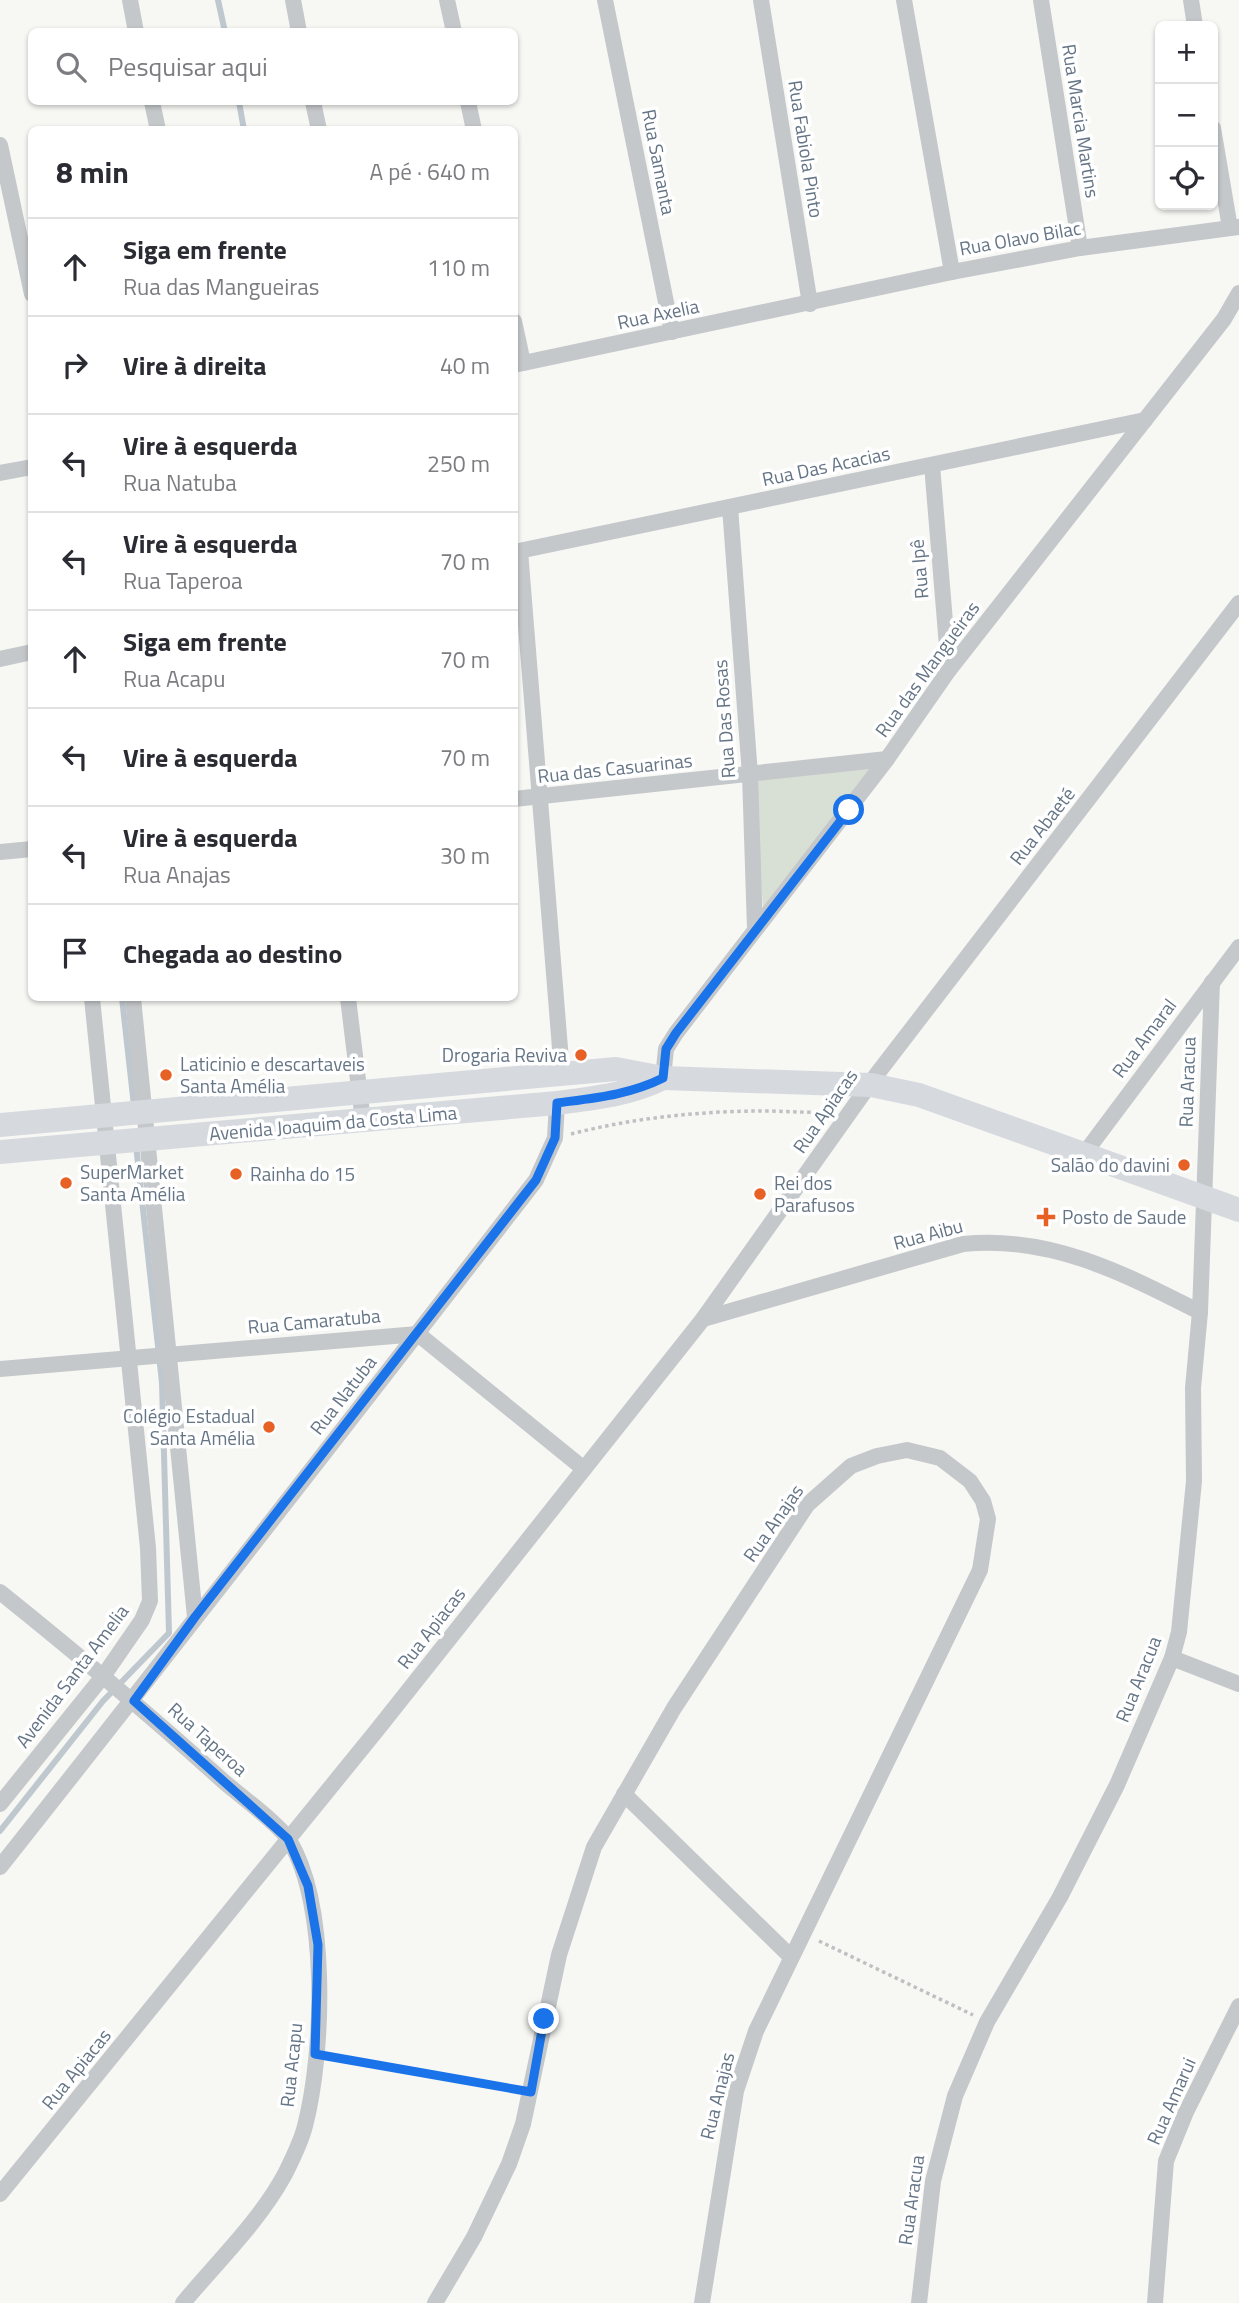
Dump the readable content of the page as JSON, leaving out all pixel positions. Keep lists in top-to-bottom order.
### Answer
{
  "streets": {
    "main road": ["Avenida Joaquim da Costa Lima"],
    "street": [
      "Rua Marcia Martins",
      "Rua Fabiola Pinto",
      "Rua Samanta",
      "Rua Olavo Bilac",
      "Rua Axelia",
      "Rua Das Acacias",
      "Rua Ipê",
      "Rua das Mangueiras",
      "Rua Das Rosas",
      "Rua das Casuarinas",
      "Rua Abaeté",
      "Rua Amaral",
      "Rua Aracua",
      "Rua Apiacas",
      "Rua Aibu",
      "Rua Camaratuba",
      "Rua Natuba",
      "Rua Anajas",
      "Avenida Santa Amelia",
      "Rua Taperoa",
      "Rua Acapu",
      "Rua Amarui"
    ]
  },
  "crossings": [
    ["Rua Marcia Martins", "Rua Olavo Bilac"],
    ["Rua Fabiola Pinto", "Rua Olavo Bilac"],
    ["Rua Fabiola Pinto", "Rua Axelia"],
    ["Rua Samanta", "Rua Axelia"],
    ["Rua Olavo Bilac", "Rua Axelia"],
    ["Rua Das Acacias", "Rua Ipê"],
    ["Rua Das Acacias", "Rua das Mangueiras"],
    ["Rua Das Acacias", "Rua Das Rosas"],
    ["Rua Ipê", "Rua das Mangueiras"],
    ["Rua das Mangueiras", "Rua Das Rosas"],
    ["Rua das Mangueiras", "Rua das Casuarinas"],
    ["Rua das Mangueiras", "Avenida Joaquim da Costa Lima"],
    ["Rua Das Rosas", "Rua das Casuarinas"],
    ["Rua Abaeté", "Rua Apiacas"],
    ["Rua Abaeté", "Avenida Joaquim da Costa Lima"],
    ["Rua Amaral", "Rua Aracua"],
    ["Rua Amaral", "Avenida Joaquim da Costa Lima"],
    ["Rua Aracua", "Avenida Joaquim da Costa Lima"],
    ["Rua Aracua", "Rua Aibu"],
    ["Rua Apiacas", "Avenida Joaquim da Costa Lima"],
    ["Rua Apiacas", "Rua Aibu"],
    ["Rua Apiacas", "Rua Taperoa"],
    ["Rua Apiacas", "Rua Acapu"],
    ["Avenida Joaquim da Costa Lima", "Rua Natuba"],
    ["Avenida Joaquim da Costa Lima", "Avenida Santa Amelia"],
    ["Rua Camaratuba", "Rua Natuba"],
    ["Rua Camaratuba", "Avenida Santa Amelia"],
    ["Rua Natuba", "Rua Taperoa"],
    ["Avenida Santa Amelia", "Rua Taperoa"],
    ["Rua Taperoa", "Rua Acapu"]
  ],
  "places": {
    "other": [
      "Drogaria Reviva",
      "Laticinio e descartaveis Santa Amélia",
      "Salão do davini",
      "Rainha do 15",
      "SuperMarket Santa Amélia",
      "Rei dos Parafusos",
      "Colégio Estadual Santa Amélia"
    ],
    "health": ["Posto de Saude"]
  },
  "page": {
    "map_buttons": ["+", "−"],
    "search": "Pesquisar aqui",
    "heading": ["8 min", "A pé · 640 m"],
    "list": [
      ["Siga em frente", "Rua das Mangueiras", "110 m"],
      ["Vire à direita", "40 m"],
      ["Vire à esquerda", "Rua Natuba", "250 m"],
      ["Vire à esquerda", "Rua Taperoa", "70 m"],
      ["Siga em frente", "Rua Acapu", "70 m"],
      ["Vire à esquerda", "70 m"],
      ["Vire à esquerda", "Rua Anajas", "30 m"],
      "Chegada ao destino"
    ]
  }
}
